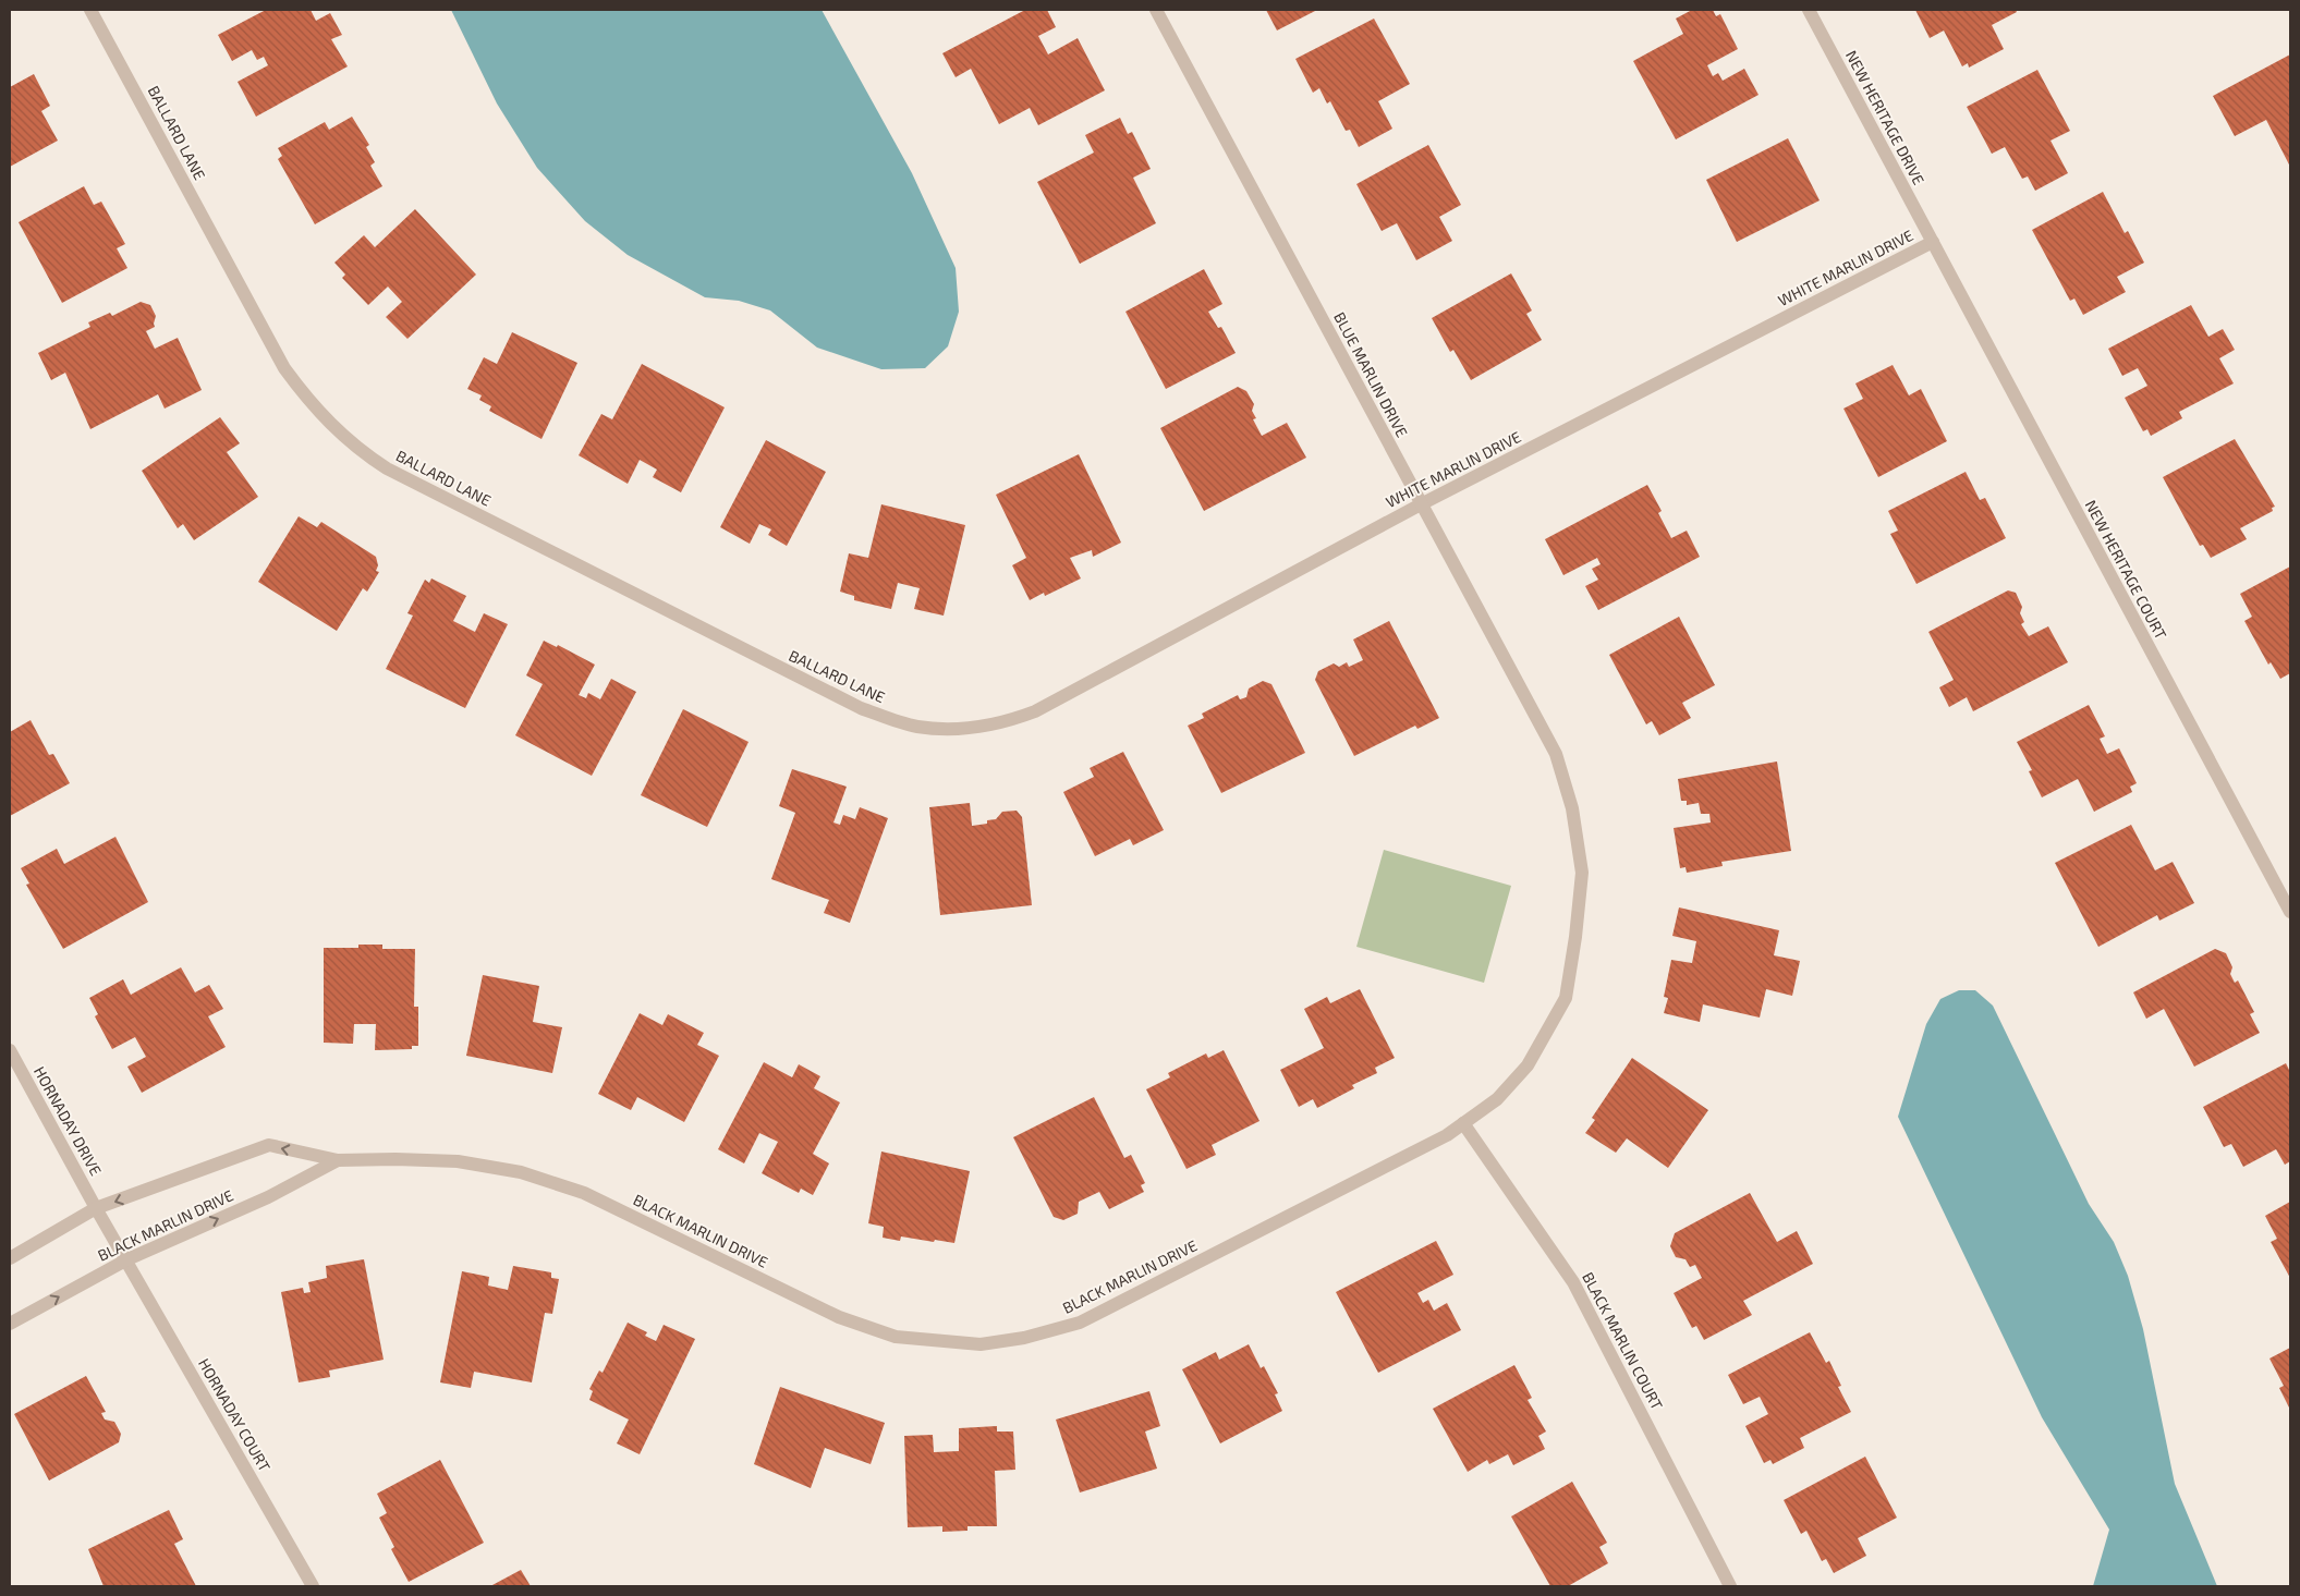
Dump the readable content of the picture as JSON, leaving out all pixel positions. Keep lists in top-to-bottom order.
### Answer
{
  "streets": {
    "street": [
      "NEW HERITAGE DRIVE",
      "BALLARD LANE",
      "WHITE MARLIN DRIVE",
      "BLUE MARLIN DRIVE",
      "NEW HERITAGE COURT",
      "HORNADAY DRIVE",
      "BLACK MARLIN DRIVE",
      "BLACK MARLIN COURT",
      "HORNADAY COURT"
    ]
  },
  "crossings": [
    ["NEW HERITAGE DRIVE", "WHITE MARLIN DRIVE"],
    ["NEW HERITAGE DRIVE", "NEW HERITAGE COURT"],
    ["BALLARD LANE", "WHITE MARLIN DRIVE"],
    ["WHITE MARLIN DRIVE", "BLUE MARLIN DRIVE"],
    ["WHITE MARLIN DRIVE", "NEW HERITAGE COURT"],
    ["BLUE MARLIN DRIVE", "BLACK MARLIN DRIVE"],
    ["HORNADAY DRIVE", "BLACK MARLIN DRIVE"],
    ["HORNADAY DRIVE", "HORNADAY COURT"],
    ["BLACK MARLIN DRIVE", "BLACK MARLIN COURT"],
    ["BLACK MARLIN DRIVE", "HORNADAY COURT"]
  ]
}
